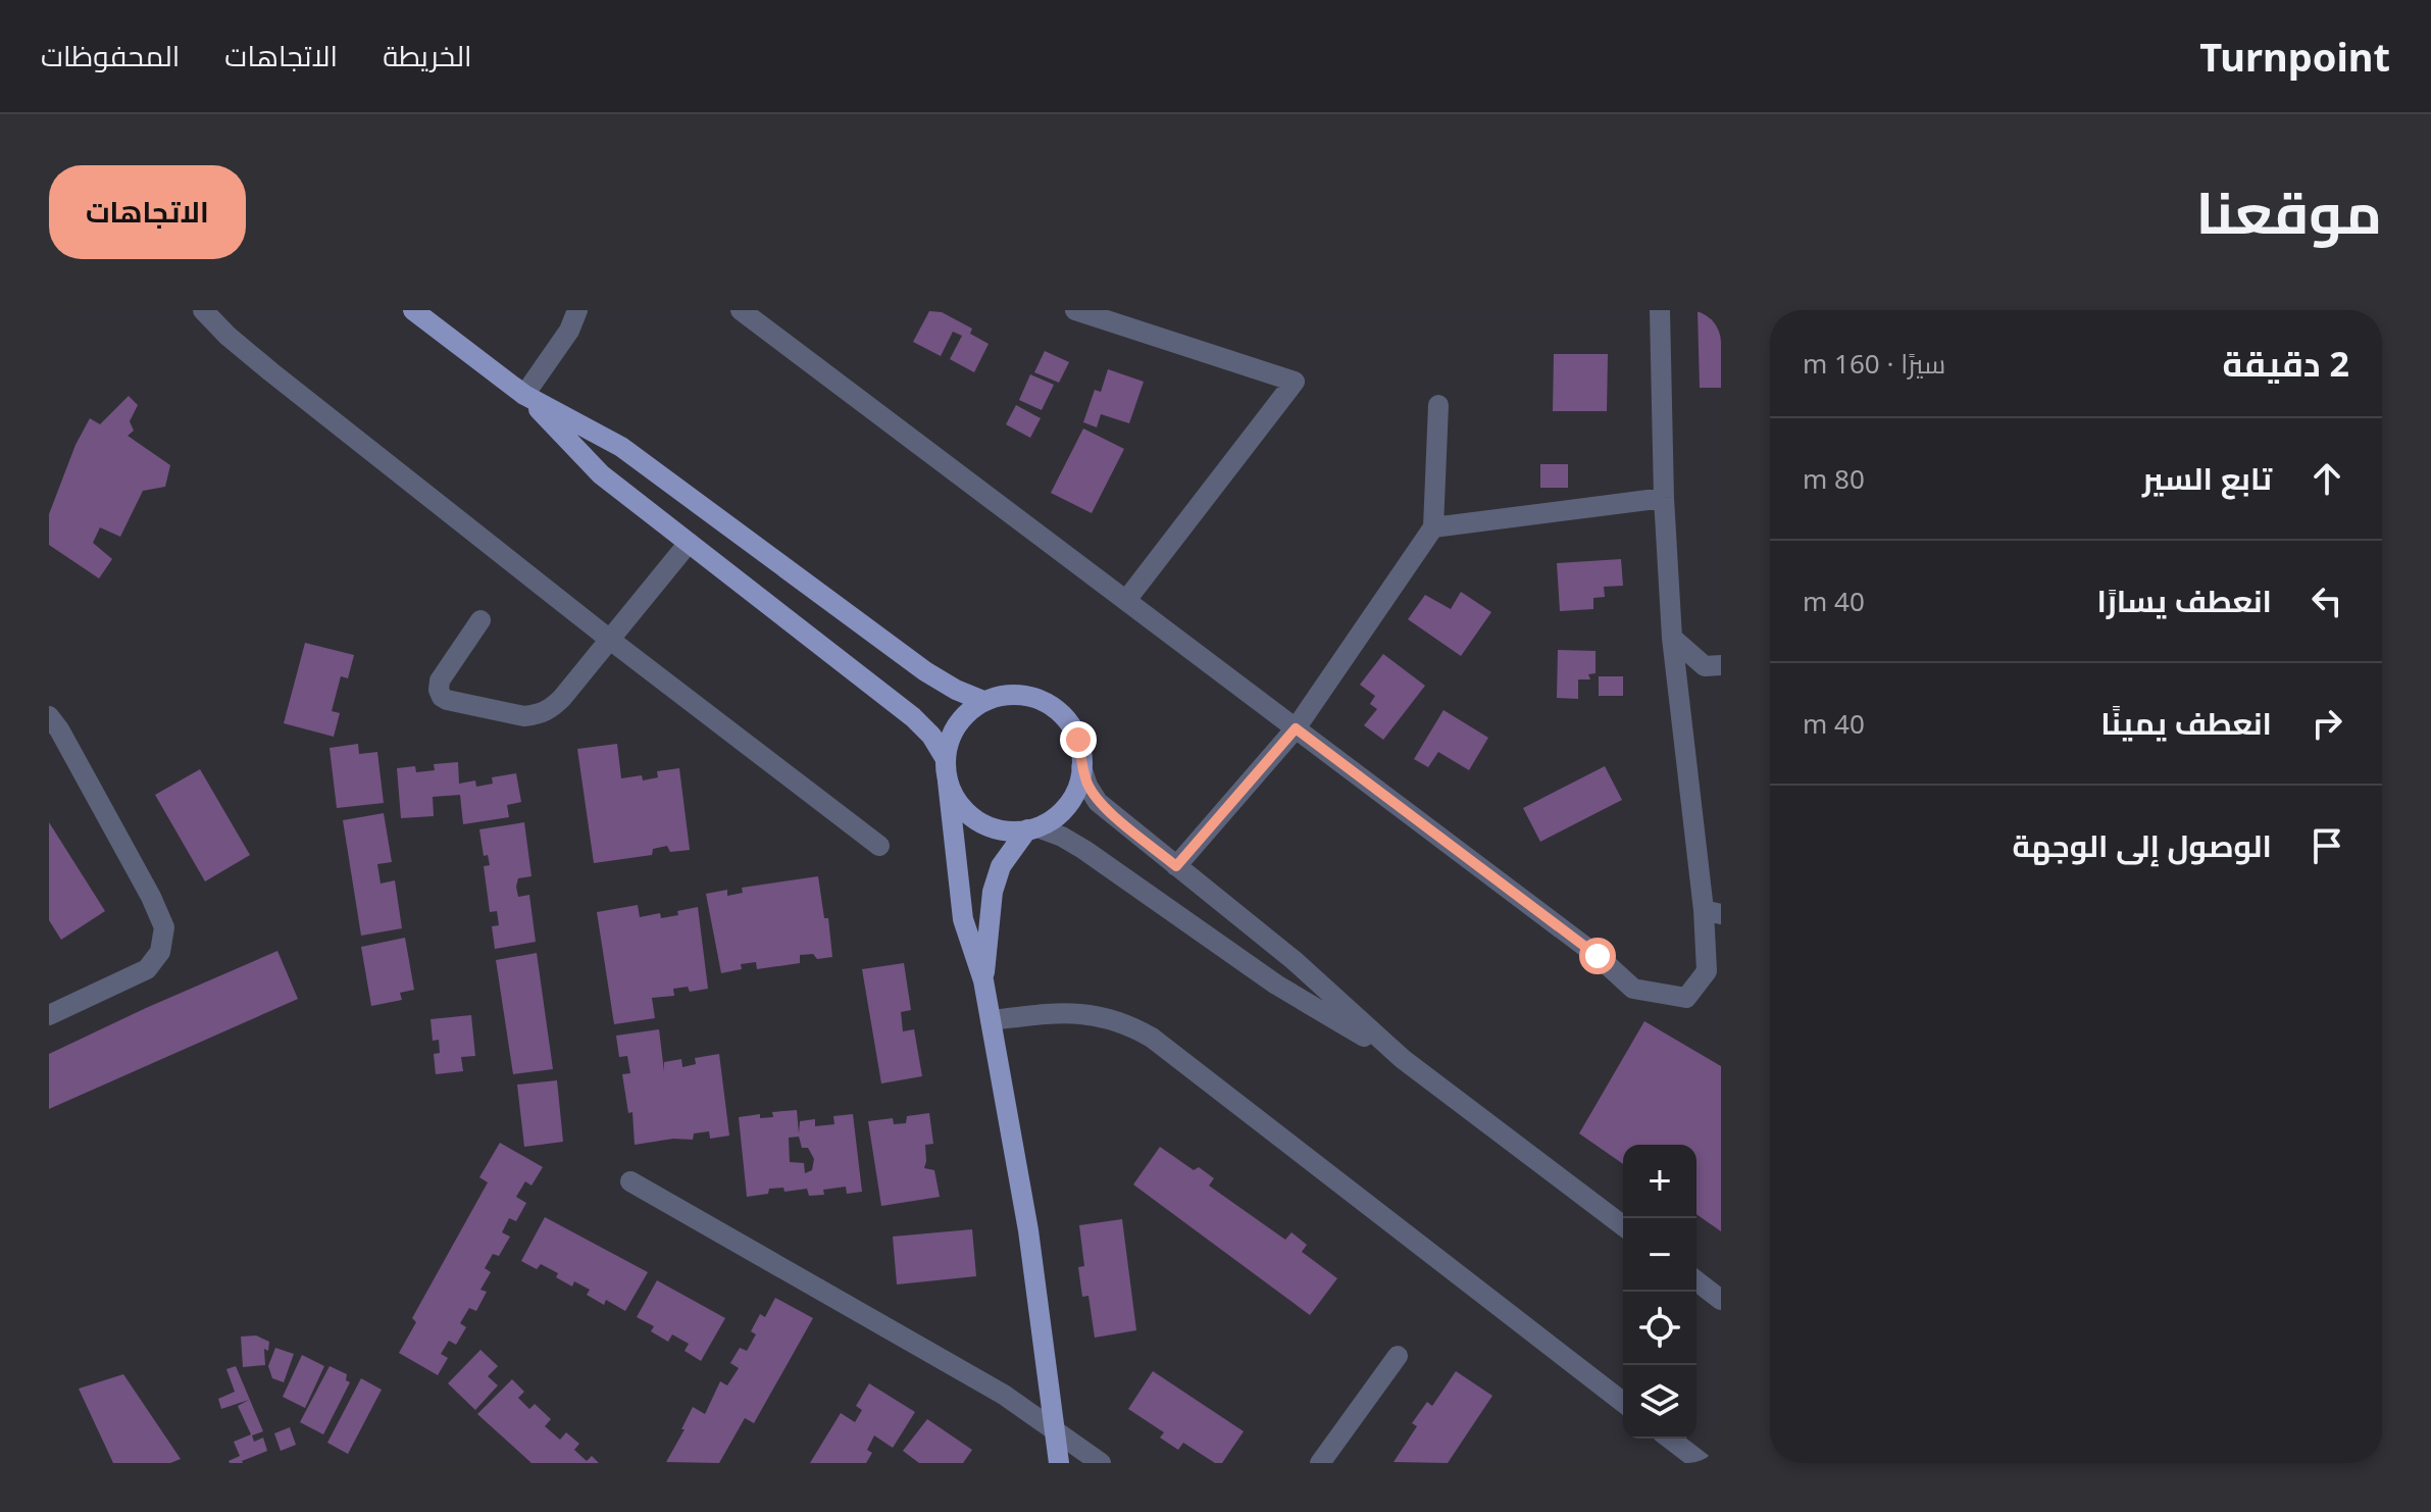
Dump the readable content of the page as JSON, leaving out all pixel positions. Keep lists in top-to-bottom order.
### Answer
{
  "page": {
    "header": "Turnpoint",
    "nav": ["الخريطة", "الاتجاهات", "المحفوظات"],
    "title": "موقعنا",
    "buttons": "الاتجاهات",
    "heading": ["2 دقيقة", "سيرًا · 160 m"],
    "list": [
      ["تابع السير", "80 m"],
      ["انعطف يسارًا", "40 m"],
      ["انعطف يمينًا", "40 m"],
      "الوصول إلى الوجهة"
    ],
    "map_buttons": ["+", "−"]
  }
}
